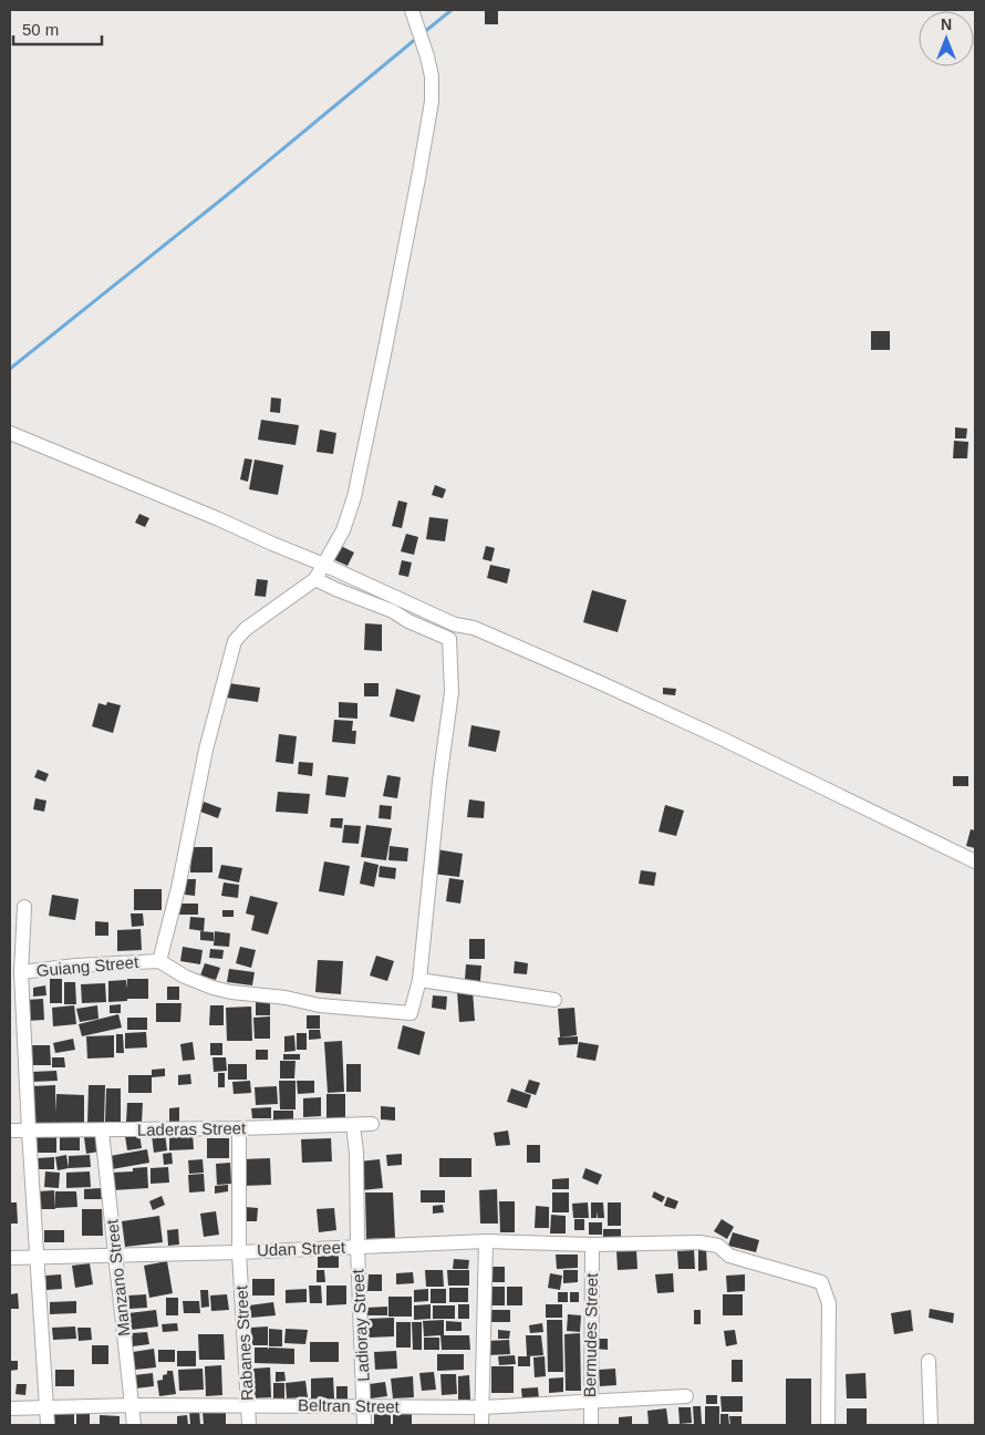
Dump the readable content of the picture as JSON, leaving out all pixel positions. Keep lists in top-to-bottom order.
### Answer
{
  "streets": {
    "street": [
      "Guiang Street",
      "Laderas Street",
      "Udan Street",
      "Manzano Street",
      "Ladioray Street",
      "Bermudes Street",
      "Rabanes Street",
      "Beltran Street"
    ]
  },
  "crossings": [
    ["Guiang Street", "Laderas Street"],
    ["Guiang Street", "Udan Street"],
    ["Guiang Street", "Beltran Street"],
    ["Laderas Street", "Manzano Street"],
    ["Laderas Street", "Ladioray Street"],
    ["Laderas Street", "Rabanes Street"],
    ["Udan Street", "Manzano Street"],
    ["Udan Street", "Ladioray Street"],
    ["Udan Street", "Bermudes Street"],
    ["Udan Street", "Rabanes Street"],
    ["Manzano Street", "Beltran Street"],
    ["Ladioray Street", "Beltran Street"],
    ["Bermudes Street", "Beltran Street"],
    ["Rabanes Street", "Beltran Street"]
  ],
  "scale_bar": "50 m",
  "north": "top"
}
